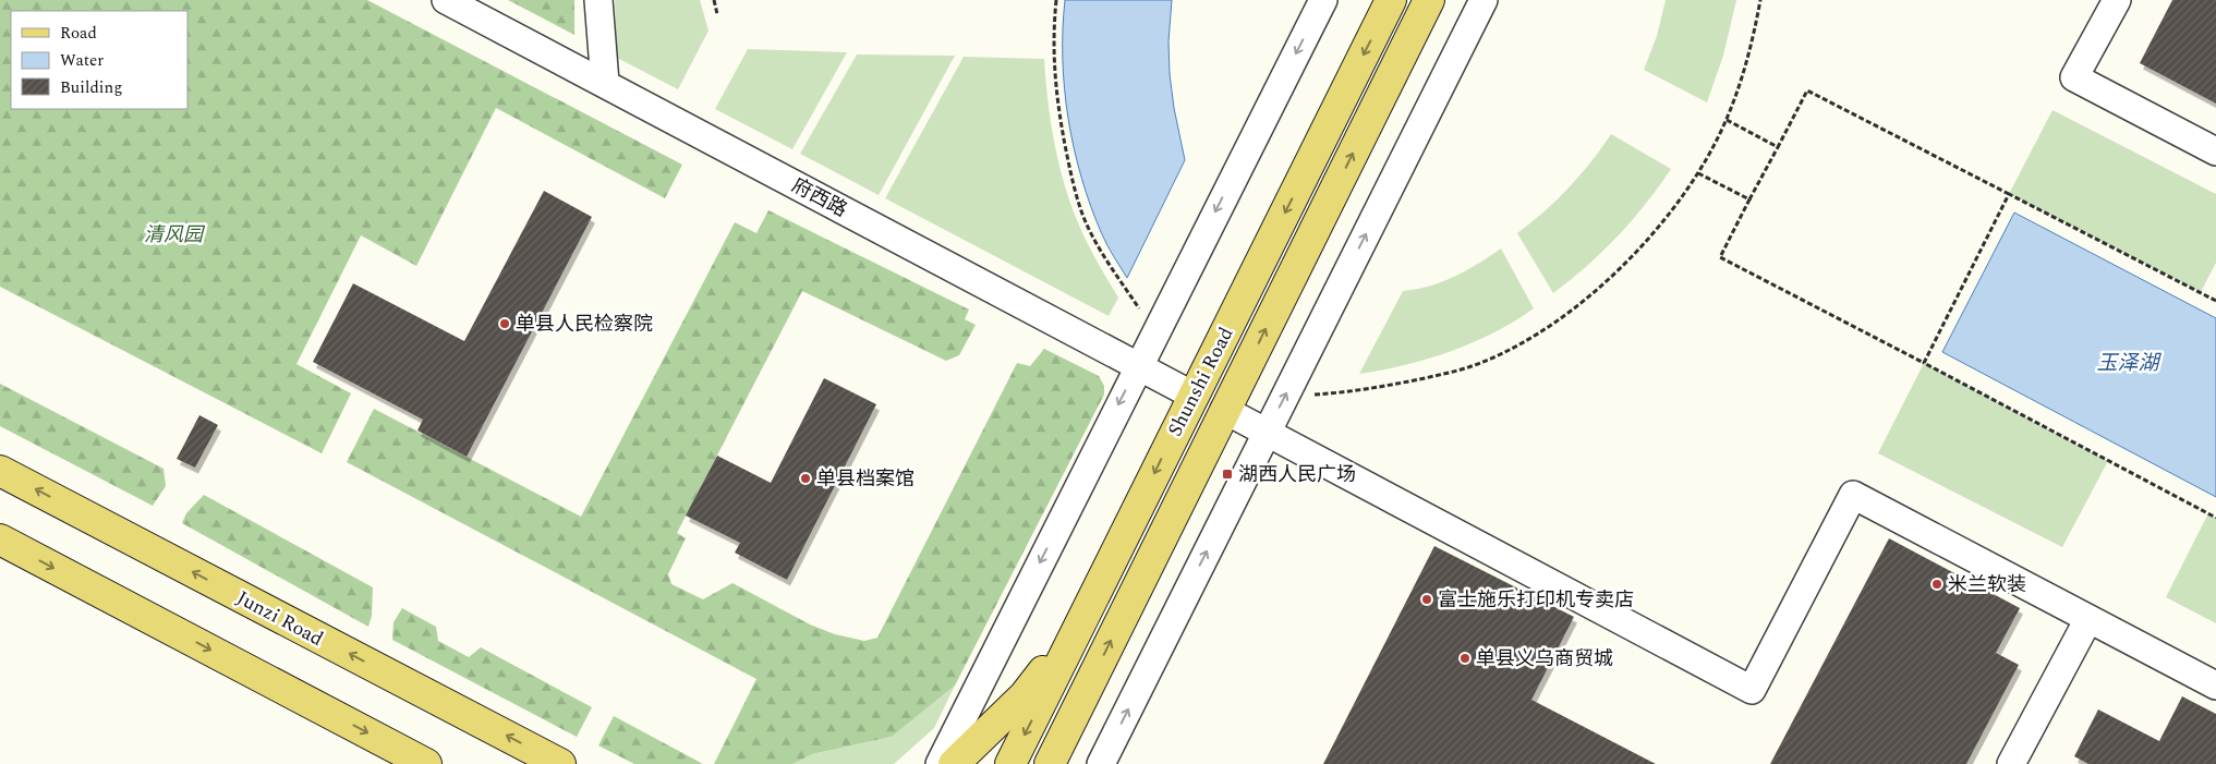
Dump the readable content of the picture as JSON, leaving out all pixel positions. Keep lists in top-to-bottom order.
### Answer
{
  "streets": {
    "main road": ["Shunshi Road", "Junzi Road"],
    "street": ["府西路"]
  },
  "crossings": [
    ["府西路", "Shunshi Road"]
  ],
  "water": ["玉泽湖"],
  "parks": ["清风园"],
  "places": {
    "other": [
      "单县人民检察院",
      "单县档案馆",
      "米兰软装",
      "富士施乐打印机专卖店",
      "单县义乌商贸城"
    ],
    "transit": ["湖西人民广场"]
  },
  "legend": ["Road", "Water", "Building"]
}
